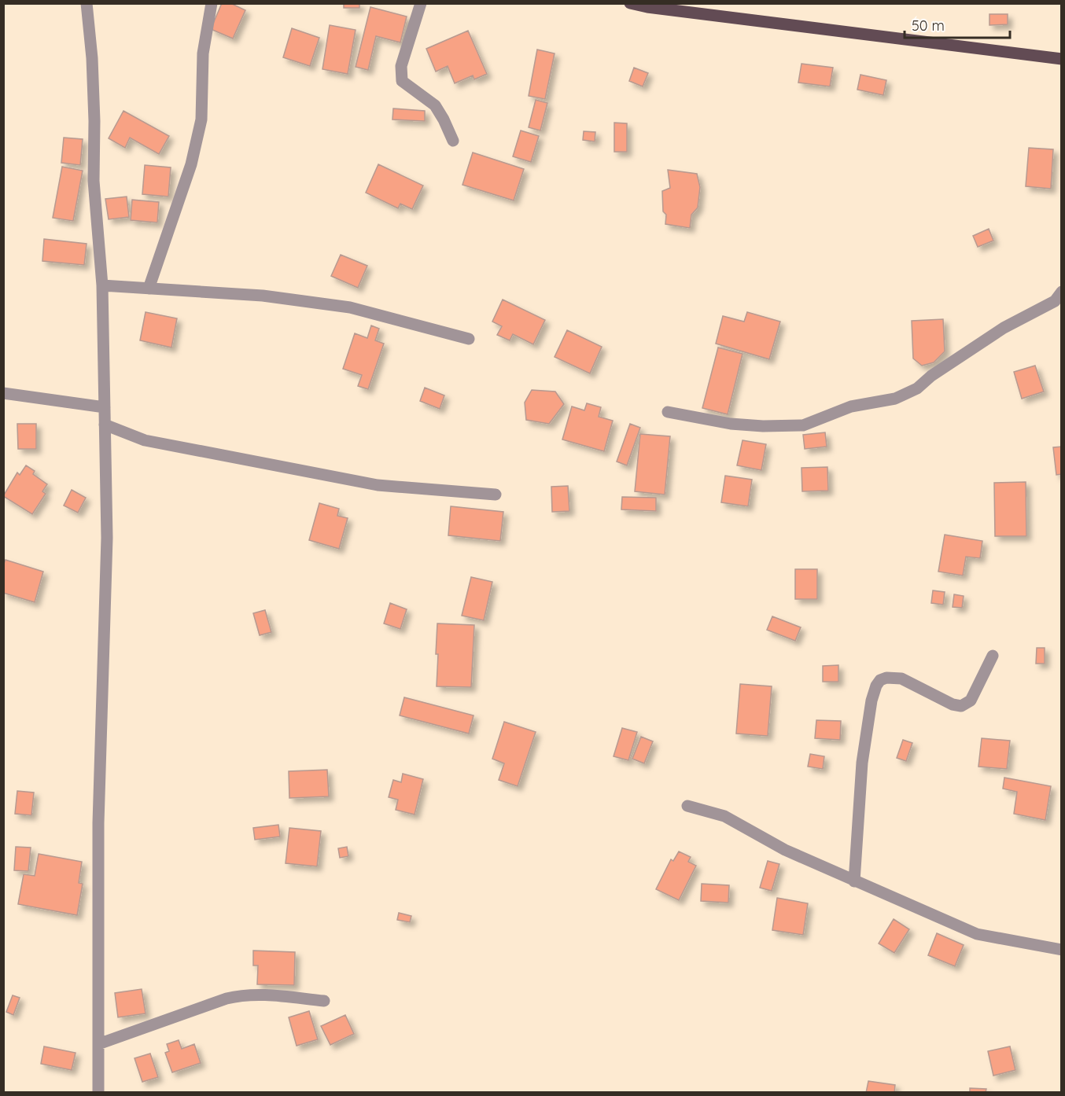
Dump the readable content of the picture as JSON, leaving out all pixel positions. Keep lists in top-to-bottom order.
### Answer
{
  "scale_bar": "50 m"
}
